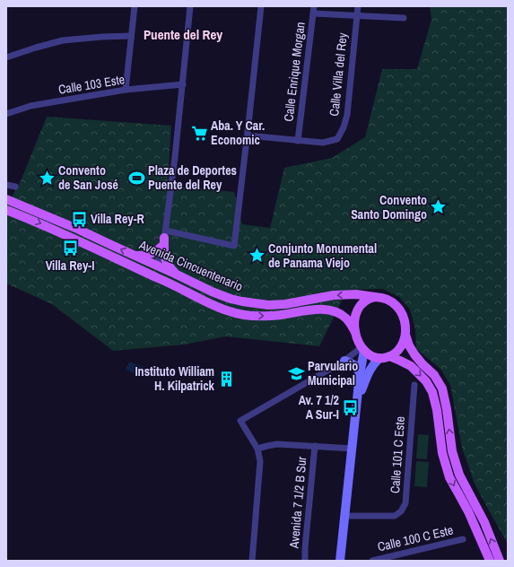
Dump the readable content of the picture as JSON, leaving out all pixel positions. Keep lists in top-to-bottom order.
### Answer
{
  "streets": {
    "main road": ["Avenida Cincuentenario"],
    "street": [
      "Calle Enrique Morgan",
      "Calle Villa del Rey",
      "Calle 103 Este",
      "Calle 101 C Este",
      "Avenida 7 1/2 B Sur",
      "Calle 100 C Este"
    ]
  },
  "crossings": [
    ["Calle Enrique Morgan", "Calle Villa del Rey"]
  ],
  "districts": ["Puente del Rey"],
  "places": {
    "supermarket": ["Aba. Y Car. Economic"],
    "place": ["Convento de San José", "Convento Santo Domingo", "Conjunto Monumental de Panama Viejo"],
    "sports": ["Plaza de Deportes Puente del Rey"],
    "bus stop": ["Villa Rey-R", "Villa Rey-I", "Av. 7 1/2 A Sur-I"],
    "school or university": ["Parvulario Municipal"],
    "building": ["Instituto William H. Kilpatrick"]
  }
}
